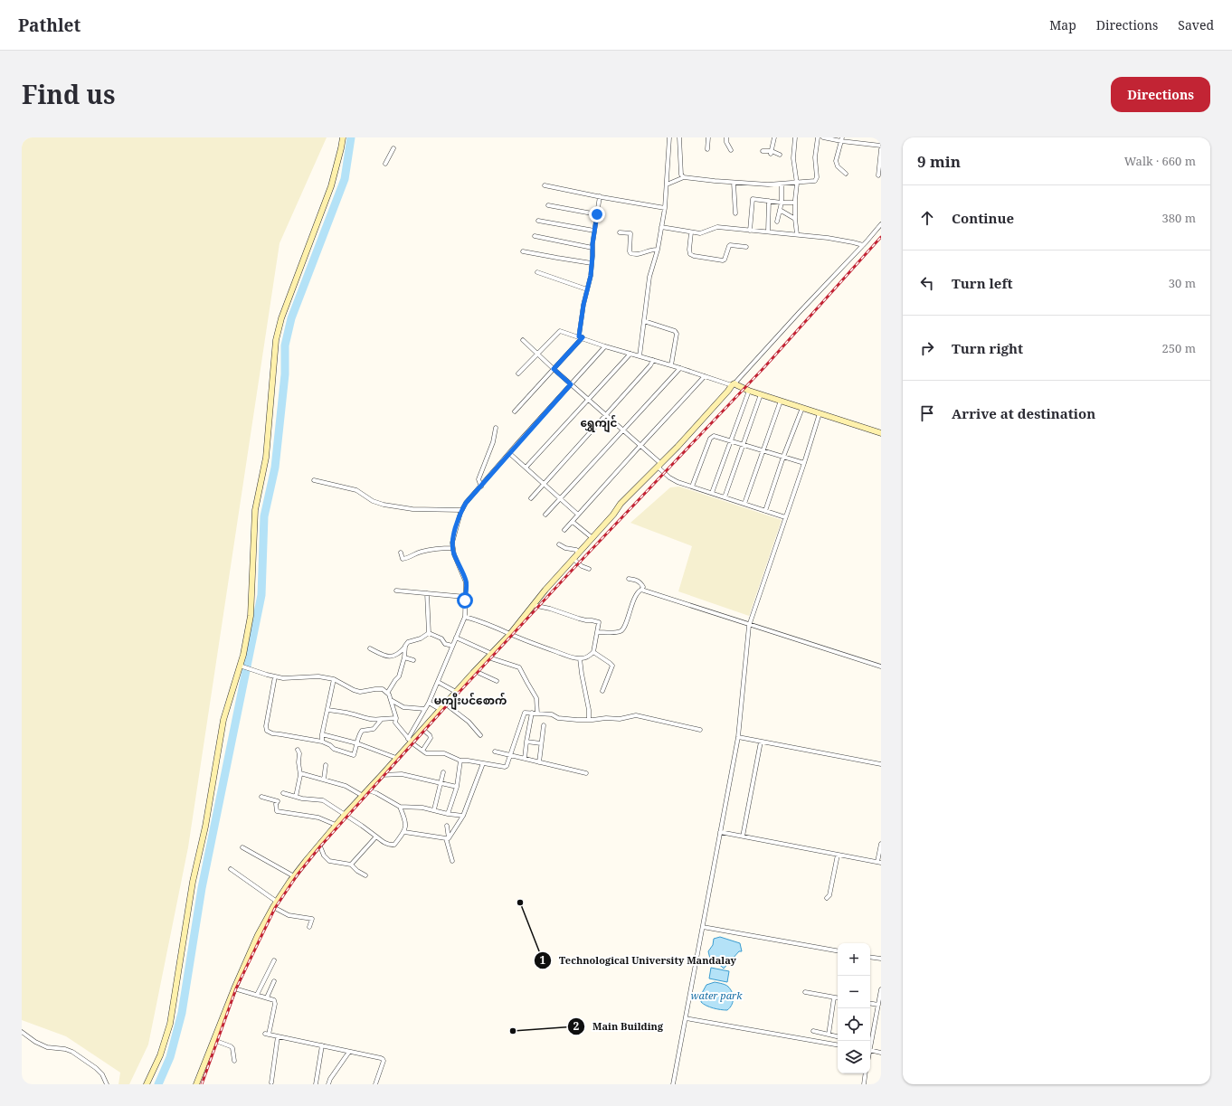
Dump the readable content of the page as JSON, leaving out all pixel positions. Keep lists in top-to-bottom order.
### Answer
{
  "districts": ["ရွှေကျင်", "မကျီးပင်စောက်"],
  "water": ["water park"],
  "places": ["Technological University Mandalay", "Main Building"],
  "page": {
    "header": "Pathlet",
    "nav": ["Map", "Directions", "Saved"],
    "title": "Find us",
    "buttons": "Directions",
    "heading": ["9 min", "Walk · 660 m"],
    "list": [
      ["Continue", "380 m"],
      ["Turn left", "30 m"],
      ["Turn right", "250 m"],
      "Arrive at destination"
    ],
    "map_buttons": ["+", "−"]
  }
}
